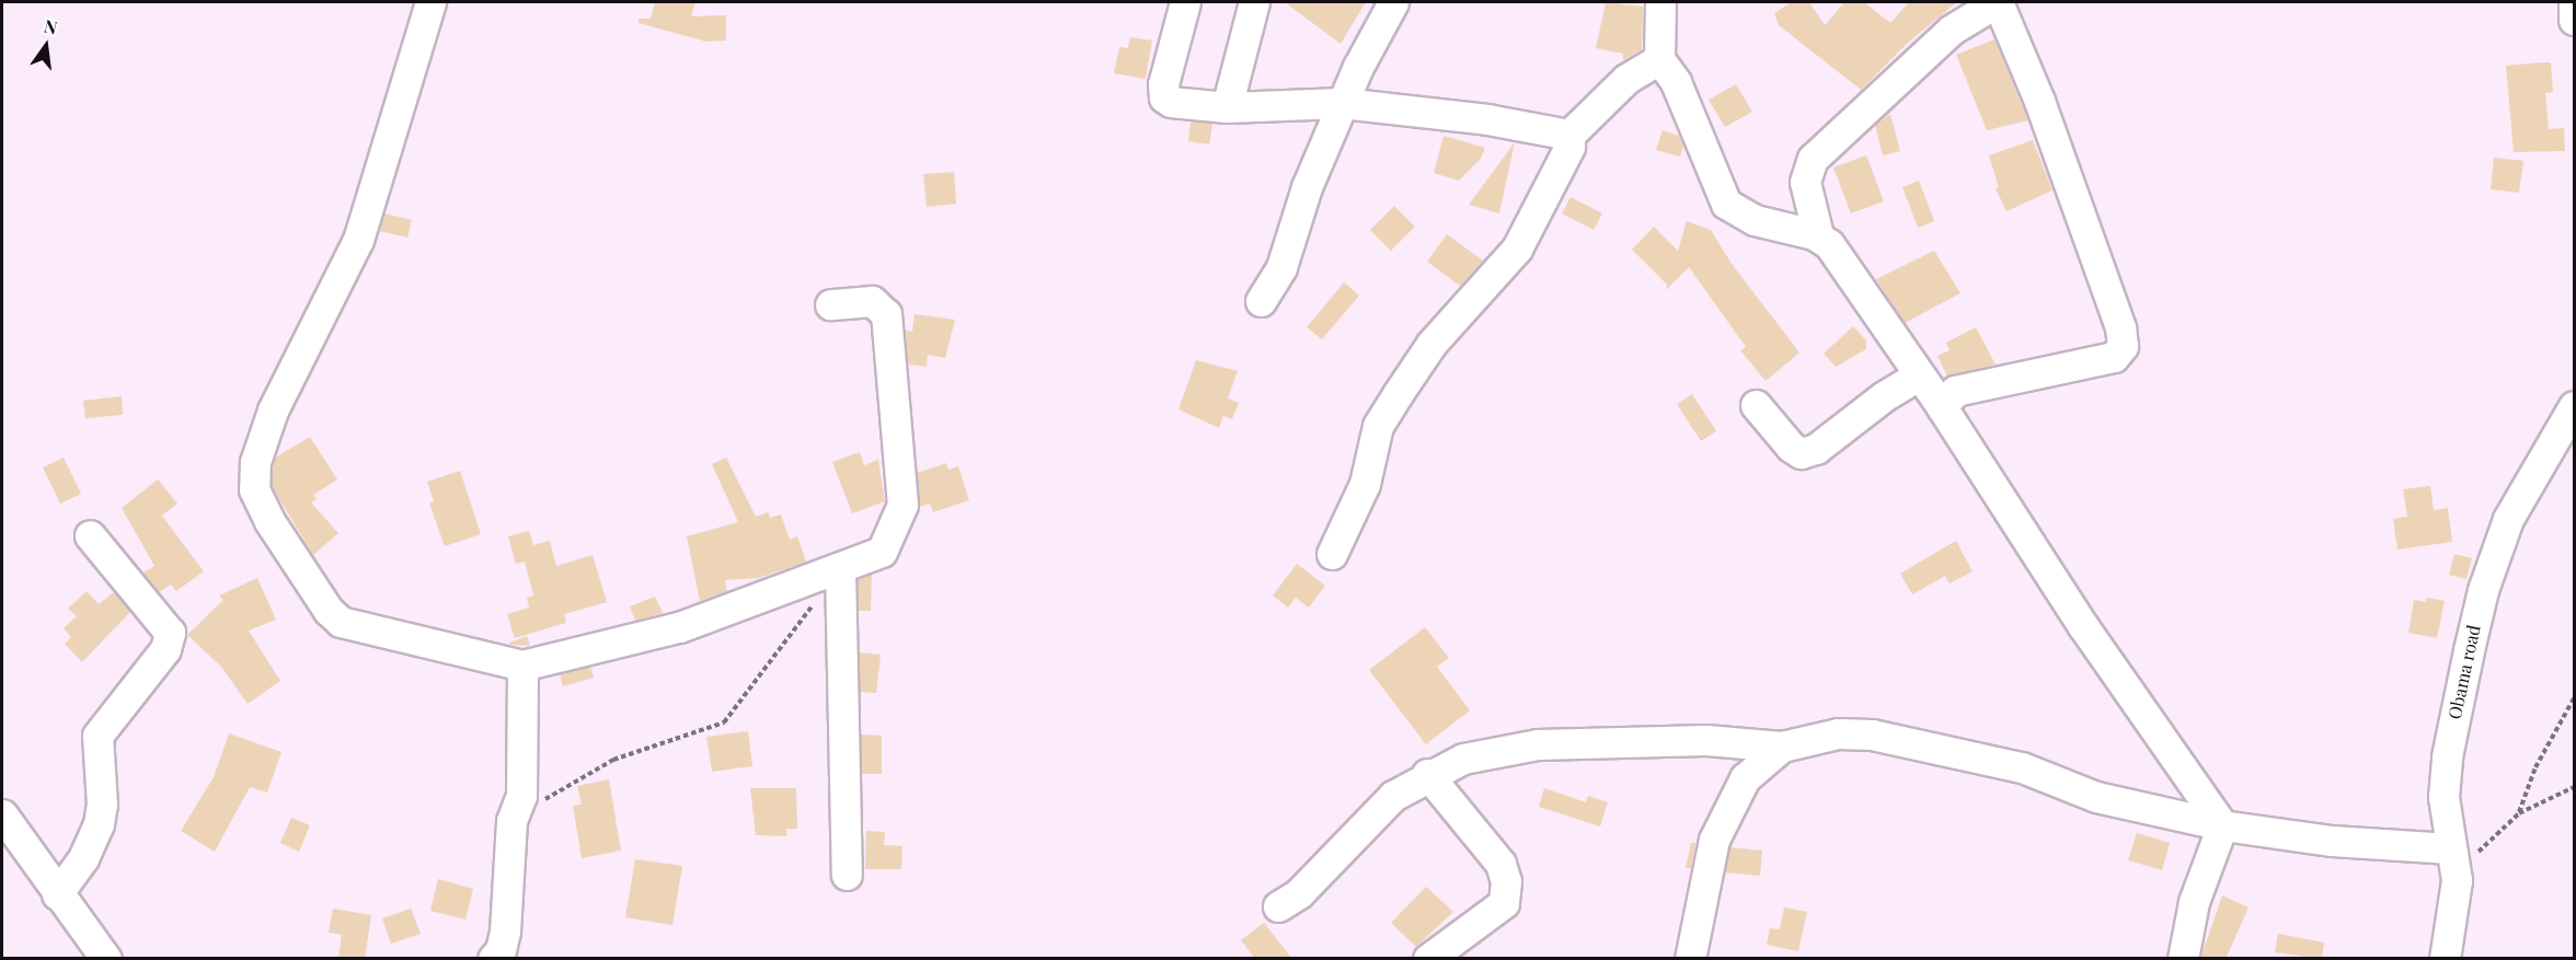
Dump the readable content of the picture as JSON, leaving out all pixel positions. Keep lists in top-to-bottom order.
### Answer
{
  "streets": {
    "street": ["Obama road"]
  },
  "north": "top"
}
